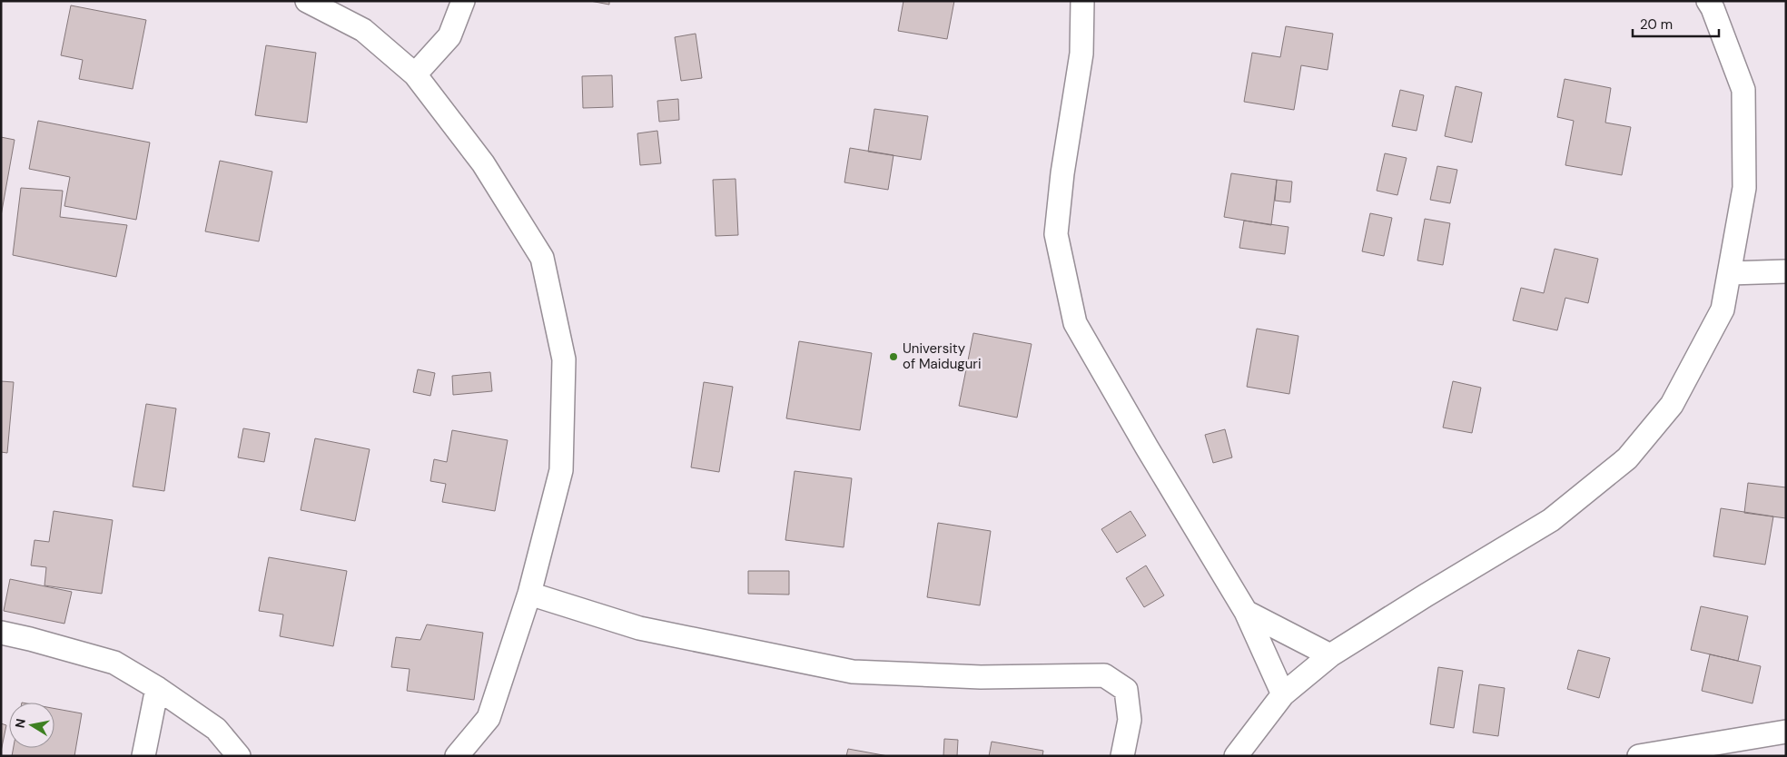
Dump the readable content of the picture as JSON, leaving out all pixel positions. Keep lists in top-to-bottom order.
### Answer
{
  "places": ["University of Maiduguri"],
  "scale_bar": "20 m",
  "north": "left"
}
